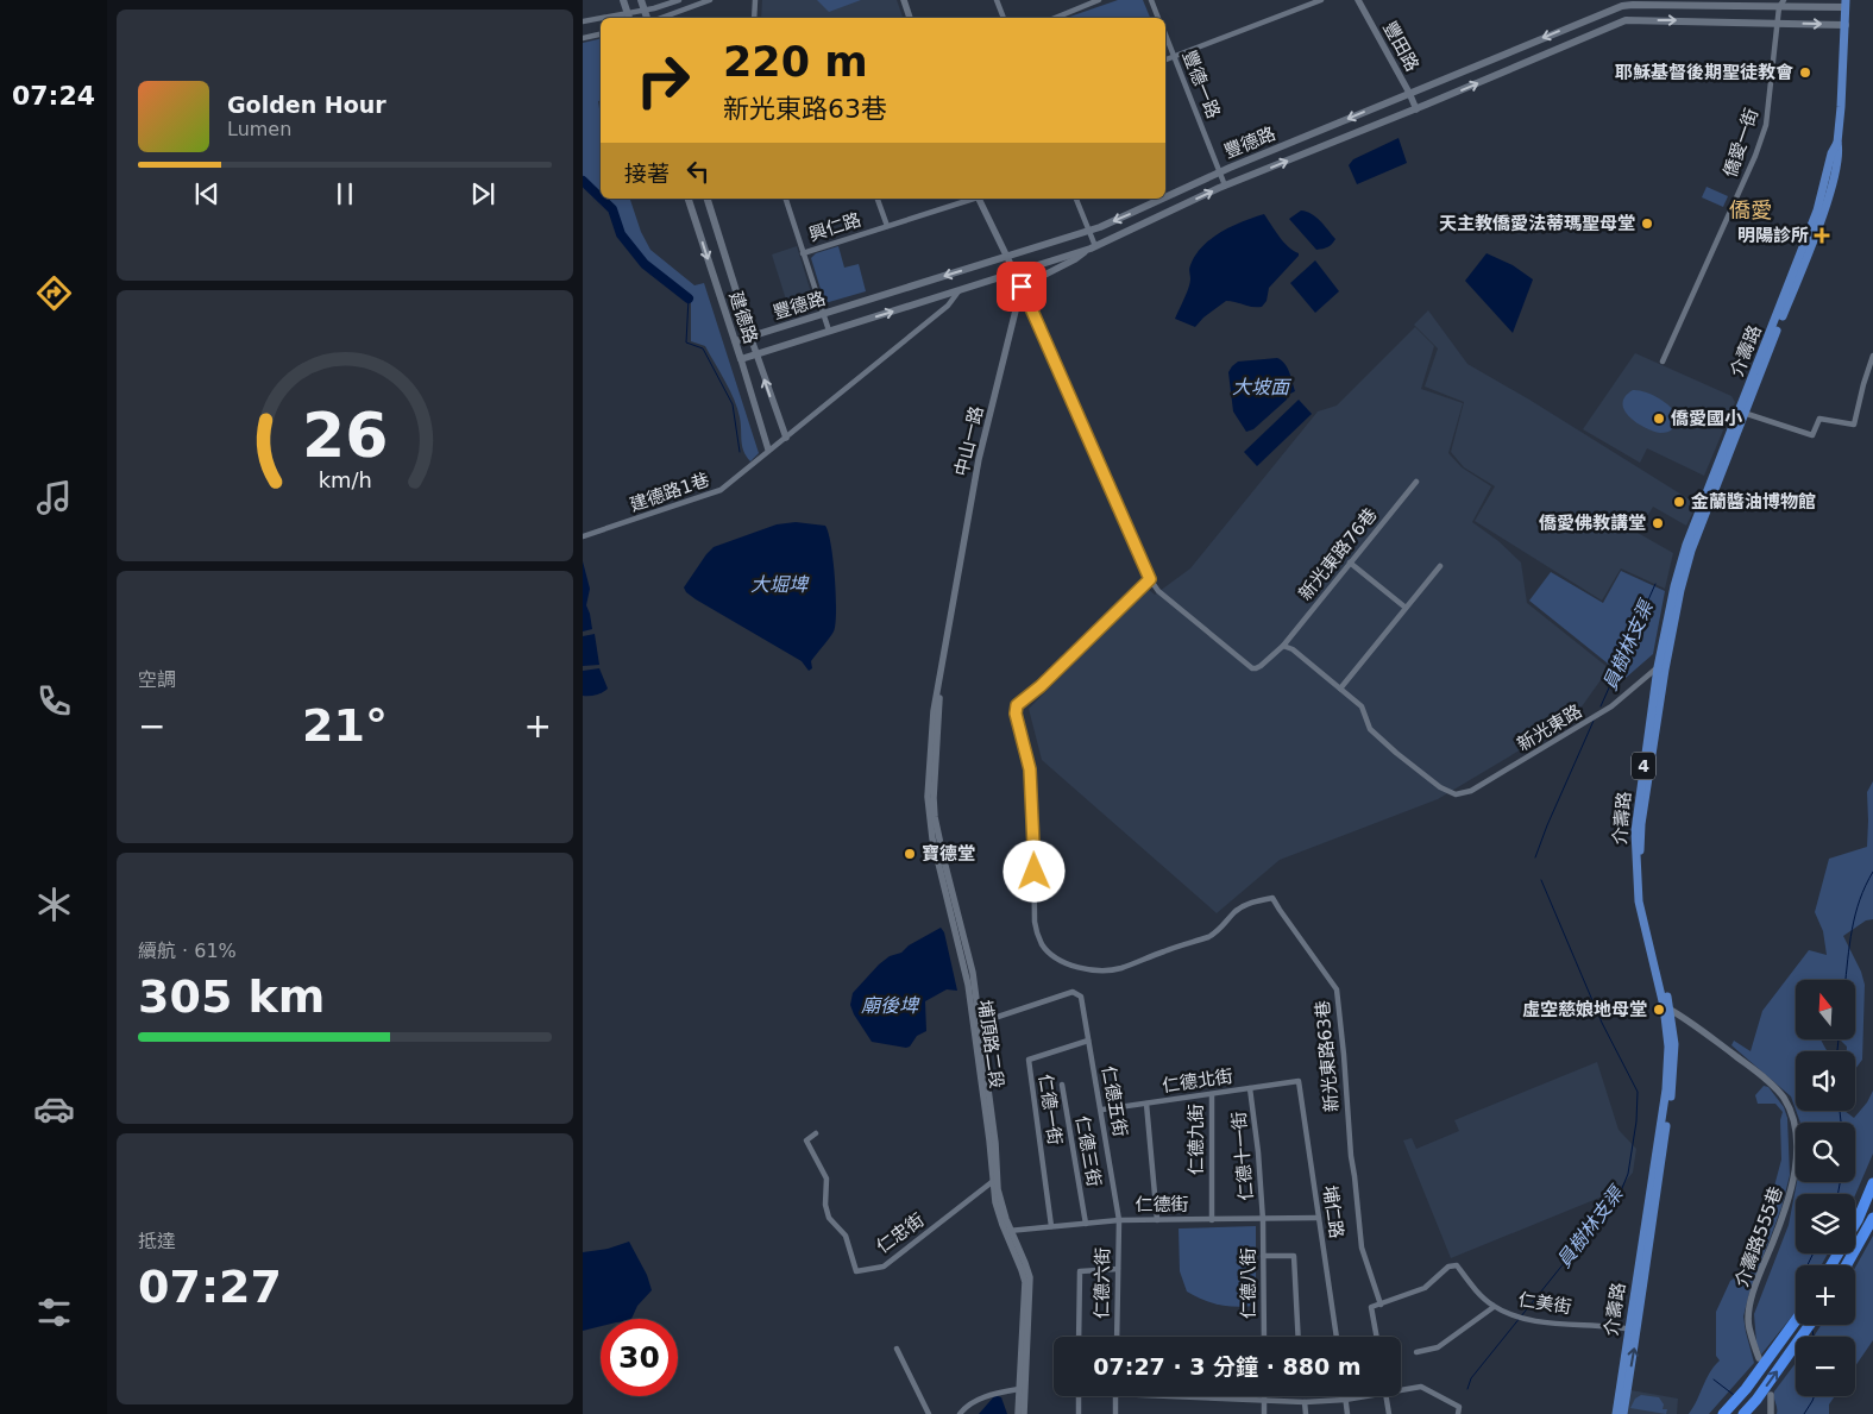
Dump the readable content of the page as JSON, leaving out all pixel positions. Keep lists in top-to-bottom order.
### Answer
{
  "streets": {
    "main road": [
      "豐德路",
      "建德路",
      "介壽路",
      "4"
    ],
    "street": [
      "豐田路",
      "豐德一路",
      "僑愛一街",
      "興仁路",
      "中山一路",
      "建德路1巷",
      "新光東路76巷",
      "新光東路",
      "埔頂路二段",
      "新光東路63巷",
      "仁德北街",
      "仁德五街",
      "仁德一街",
      "仁德九街",
      "仁德三街",
      "仁德十一街",
      "仁德街",
      "埔仁路",
      "仁忠街",
      "介壽路555巷",
      "仁德六街",
      "仁德八街",
      "仁美街"
    ]
  },
  "crossings": [
    ["豐田路", "豐德路"],
    ["豐德一路", "豐德路"],
    ["豐德路", "僑愛一街"],
    ["豐德路", "建德路"],
    ["豐德路", "介壽路"],
    ["豐德路", "建德路1巷"],
    ["豐德路", "4"],
    ["建德路", "建德路1巷"],
    ["介壽路", "新光東路"],
    ["介壽路", "4"],
    ["介壽路", "介壽路555巷"],
    ["介壽路", "仁美街"],
    ["中山一路", "埔頂路二段"],
    ["新光東路76巷", "新光東路63巷"],
    ["埔頂路二段", "仁德五街"],
    ["埔頂路二段", "仁德街"],
    ["埔頂路二段", "仁忠街"],
    ["新光東路63巷", "仁美街"],
    ["仁德北街", "仁德五街"],
    ["仁德北街", "仁德九街"],
    ["仁德北街", "仁德十一街"],
    ["仁德北街", "埔仁路"],
    ["仁德五街", "仁德一街"],
    ["仁德五街", "仁德街"],
    ["仁德五街", "仁德六街"],
    ["仁德一街", "仁德街"],
    ["仁德九街", "仁德街"],
    ["仁德三街", "仁德街"],
    ["仁德十一街", "仁德街"],
    ["仁德十一街", "仁德八街"],
    ["仁德街", "埔仁路"],
    ["仁德街", "仁德六街"],
    ["仁德街", "仁德八街"]
  ],
  "districts": ["僑愛"],
  "water": [
    "大坡面",
    "大堀埤",
    "員樹林支渠",
    "廟後埤"
  ],
  "places": {
    "other": [
      "耶穌基督後期聖徒教會",
      "天主教僑愛法蒂瑪聖母堂",
      "僑愛國小",
      "金蘭醬油博物館",
      "僑愛佛教講堂",
      "寶德堂",
      "虛空慈娘地母堂"
    ],
    "health": ["明陽診所"]
  },
  "north": "top",
  "page": {
    "tabs": "07:24",
    "turn": ["220 m", "新光東路63巷"],
    "song": ["Golden Hour", "Lumen"],
    "then": "接著",
    "tile": [
      "空調",
      ["續航 · 61%", "305 km"],
      ["抵達", "07:27"]
    ],
    "heat": ["−", "21°", "+"],
    "map_buttons": ["+", "−"],
    "limit": "30",
    "trip": "07:27 · 3 分鐘 · 880 m",
    "gauge": ["26", "km/h"]
  }
}
